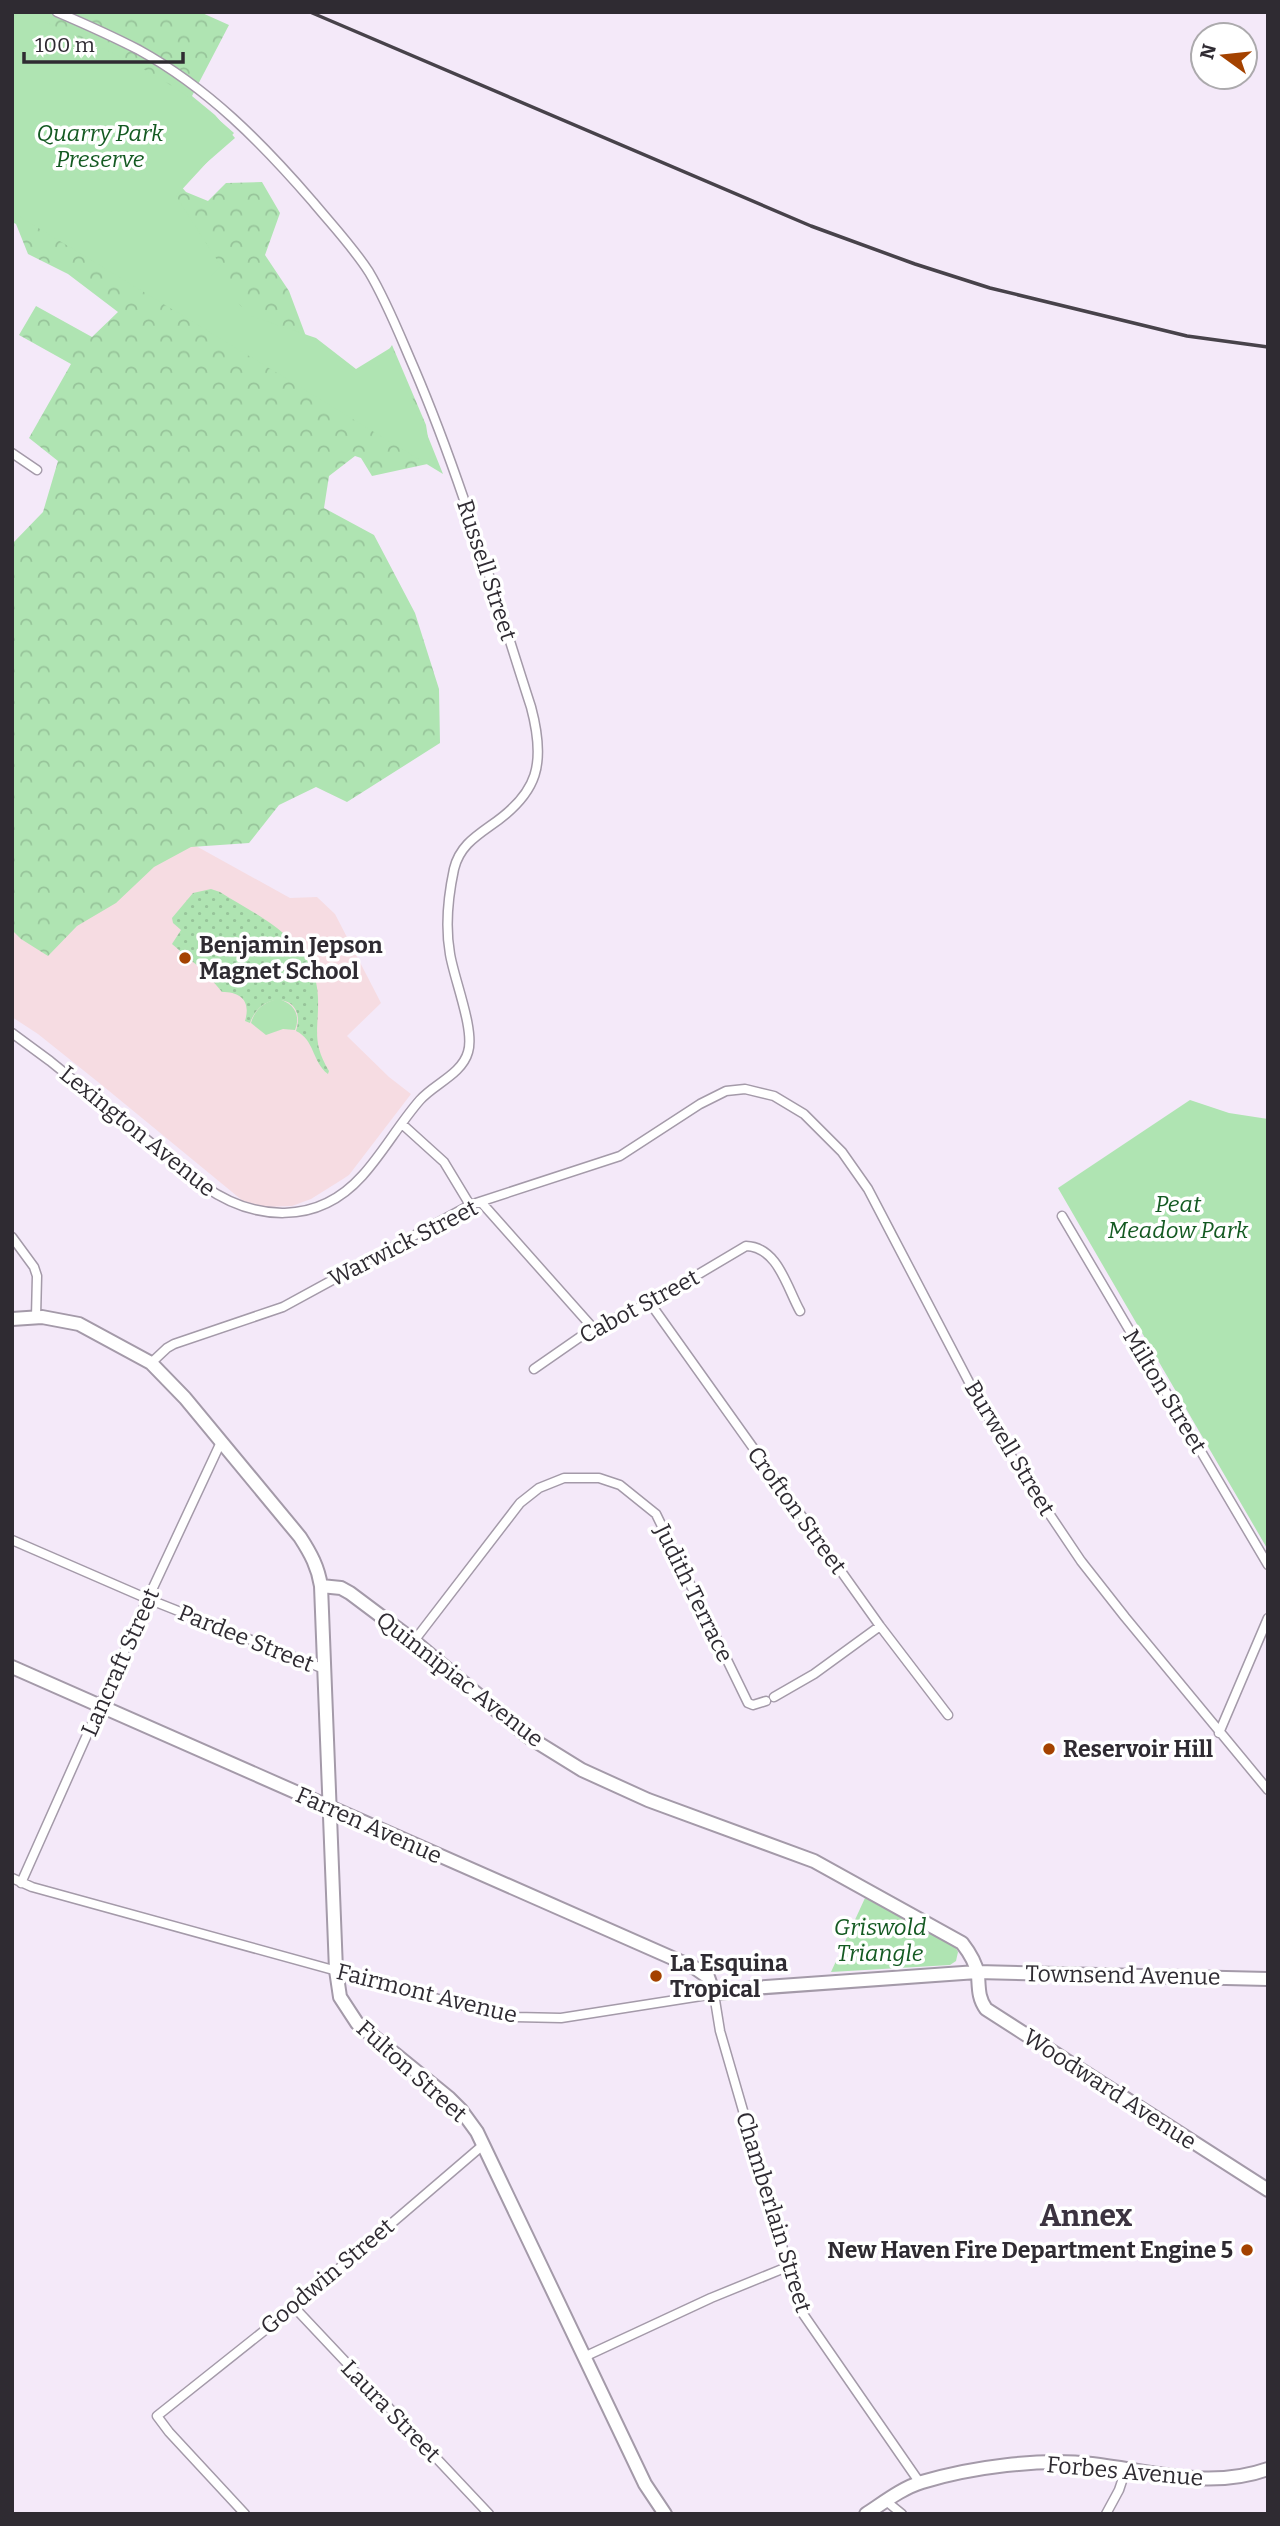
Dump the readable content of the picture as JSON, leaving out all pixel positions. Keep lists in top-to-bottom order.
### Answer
{
  "streets": {
    "main road": [
      "Quinnipiac Avenue",
      "Farren Avenue",
      "Townsend Avenue",
      "Fairmont Avenue",
      "Fulton Street",
      "Woodward Avenue",
      "Forbes Avenue"
    ],
    "street": [
      "Russell Street",
      "Lexington Avenue",
      "Warwick Street",
      "Cabot Street",
      "Milton Street",
      "Burwell Street",
      "Crofton Street",
      "Judith Terrace",
      "Pardee Street",
      "Lancraft Street",
      "Chamberlain Street",
      "Goodwin Street",
      "Laura Street"
    ]
  },
  "crossings": [
    ["Russell Street", "Lexington Avenue"],
    ["Warwick Street", "Burwell Street"],
    ["Cabot Street", "Crofton Street"],
    ["Crofton Street", "Judith Terrace"],
    ["Judith Terrace", "Quinnipiac Avenue"],
    ["Pardee Street", "Lancraft Street"],
    ["Pardee Street", "Fulton Street"],
    ["Lancraft Street", "Farren Avenue"],
    ["Lancraft Street", "Fairmont Avenue"],
    ["Quinnipiac Avenue", "Townsend Avenue"],
    ["Quinnipiac Avenue", "Fairmont Avenue"],
    ["Quinnipiac Avenue", "Fulton Street"],
    ["Quinnipiac Avenue", "Woodward Avenue"],
    ["Farren Avenue", "Fairmont Avenue"],
    ["Farren Avenue", "Fulton Street"],
    ["Farren Avenue", "Chamberlain Street"],
    ["Townsend Avenue", "Fairmont Avenue"],
    ["Townsend Avenue", "Woodward Avenue"],
    ["Fairmont Avenue", "Fulton Street"],
    ["Fairmont Avenue", "Woodward Avenue"],
    ["Fairmont Avenue", "Chamberlain Street"],
    ["Fulton Street", "Goodwin Street"],
    ["Chamberlain Street", "Forbes Avenue"],
    ["Goodwin Street", "Laura Street"]
  ],
  "districts": ["Annex"],
  "parks": ["Quarry Park Preserve", "Peat Meadow Park", "Griswold Triangle"],
  "places": [
    "Benjamin Jepson Magnet School",
    "Reservoir Hill",
    "La Esquina Tropical",
    "New Haven Fire Department Engine 5"
  ],
  "scale_bar": "100 m",
  "north": "left"
}
